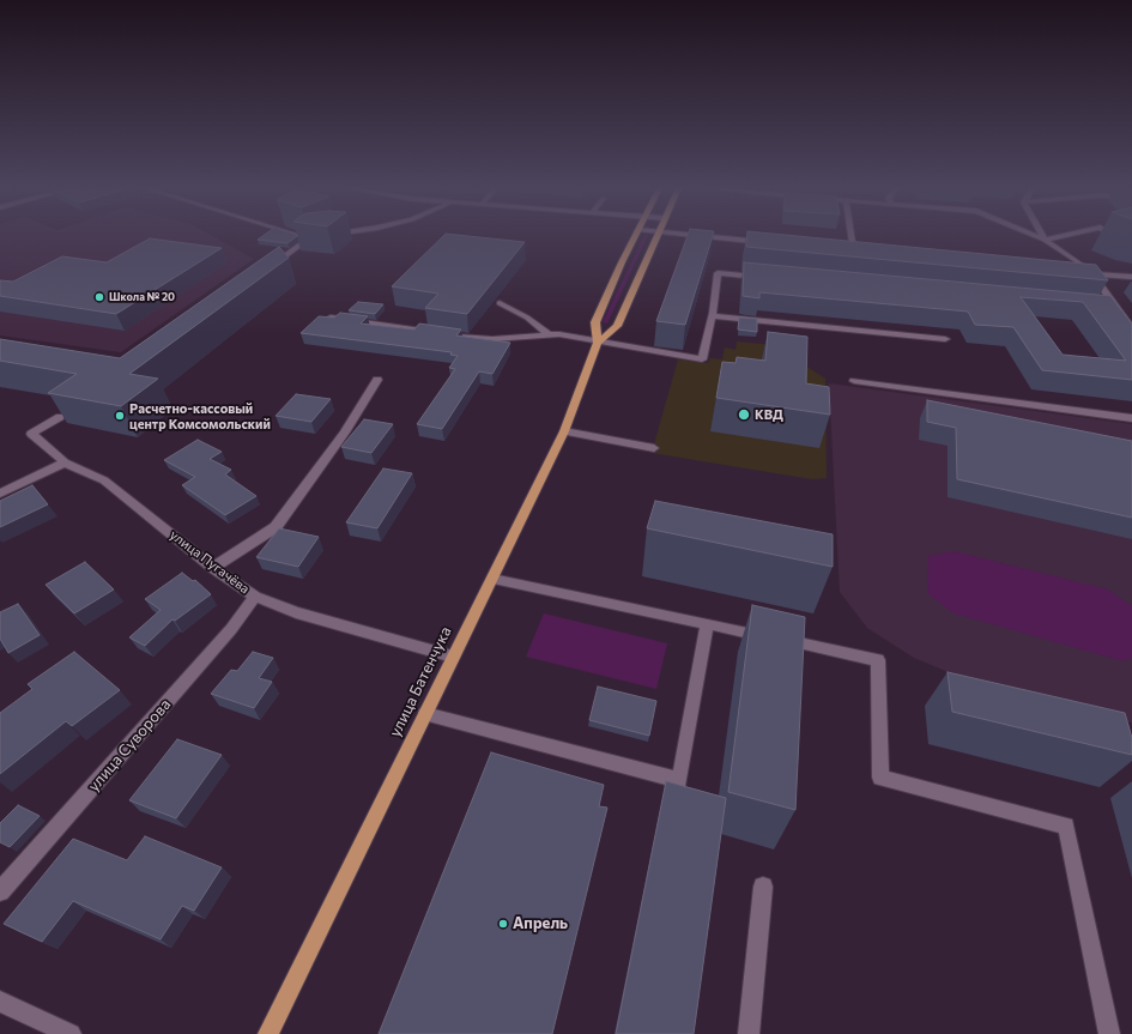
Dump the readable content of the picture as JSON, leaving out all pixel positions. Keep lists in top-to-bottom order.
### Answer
{
  "streets": {
    "main road": ["улица Батенчука"],
    "street": ["улица Пугачёва", "улица Суворова"]
  },
  "crossings": [
    ["улица Пугачёва", "улица Батенчука"],
    ["улица Пугачёва", "улица Суворова"]
  ],
  "places": [
    "Школа № 20",
    "КВД",
    "Расчетно-кассовый центр Комсомольский",
    "Апрель"
  ]
}
